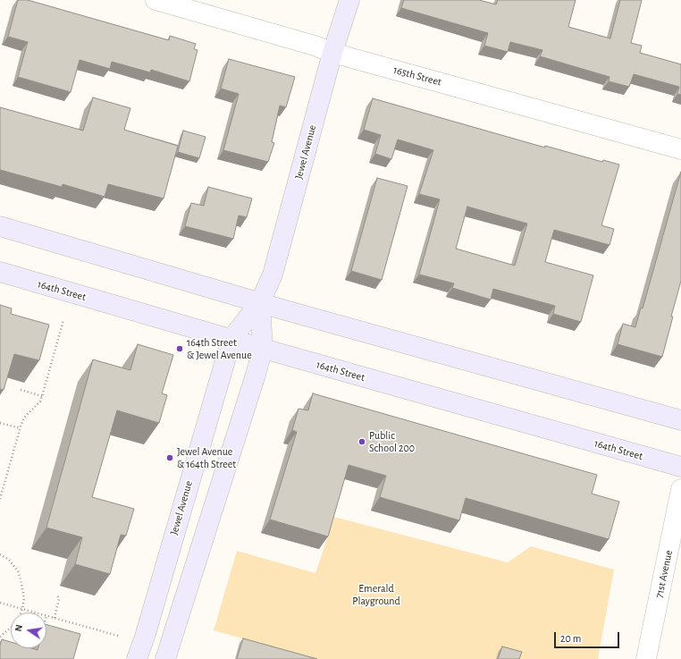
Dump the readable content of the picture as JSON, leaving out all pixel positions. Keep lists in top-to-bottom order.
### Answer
{
  "streets": {
    "street": [
      "165th Street",
      "Jewel Avenue",
      "164th Street",
      "71st Avenue"
    ]
  },
  "crossings": [
    ["165th Street", "Jewel Avenue"],
    ["Jewel Avenue", "164th Street"]
  ],
  "parks": ["Emerald Playground"],
  "places": ["164th Street & Jewel Avenue", "Public School 200", "Jewel Avenue & 164th Street"],
  "scale_bar": "20 m",
  "north": "left"
}
